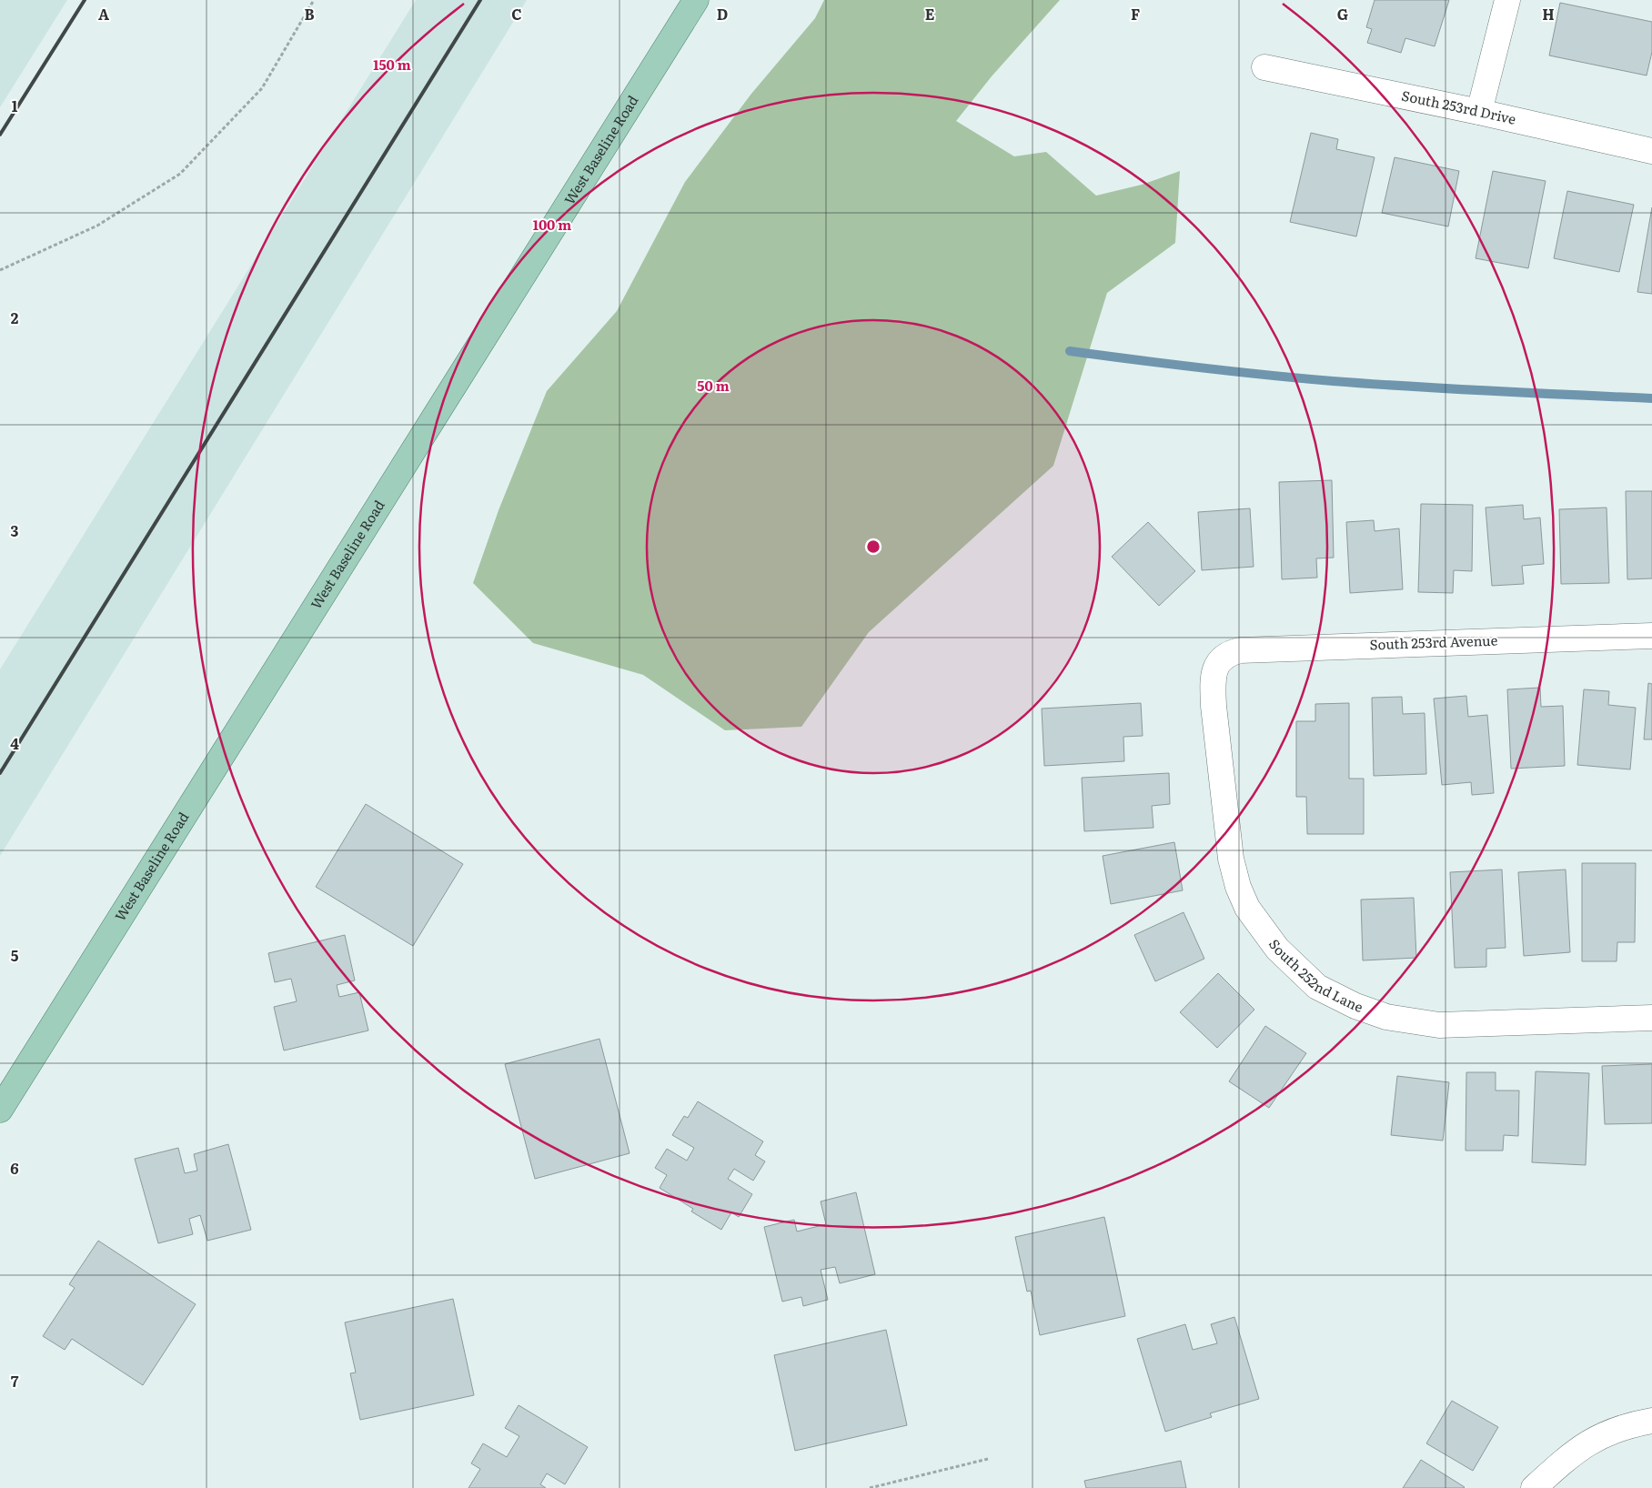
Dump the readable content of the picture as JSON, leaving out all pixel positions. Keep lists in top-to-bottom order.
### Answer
{
  "streets": {
    "main road": ["West Baseline Road"],
    "street": ["South 253rd Drive", "South 253rd Avenue", "South 252nd Lane"]
  },
  "crossings": [
    ["South 253rd Avenue", "South 252nd Lane"]
  ],
  "grid": {
    "columns": [
      "A",
      "B",
      "C",
      "D",
      "E",
      "F",
      "G",
      "H"
    ],
    "rows": [
      "1",
      "2",
      "3",
      "4",
      "5",
      "6",
      "7"
    ]
  },
  "rings": ["150 m", "100 m", "50 m"]
}
